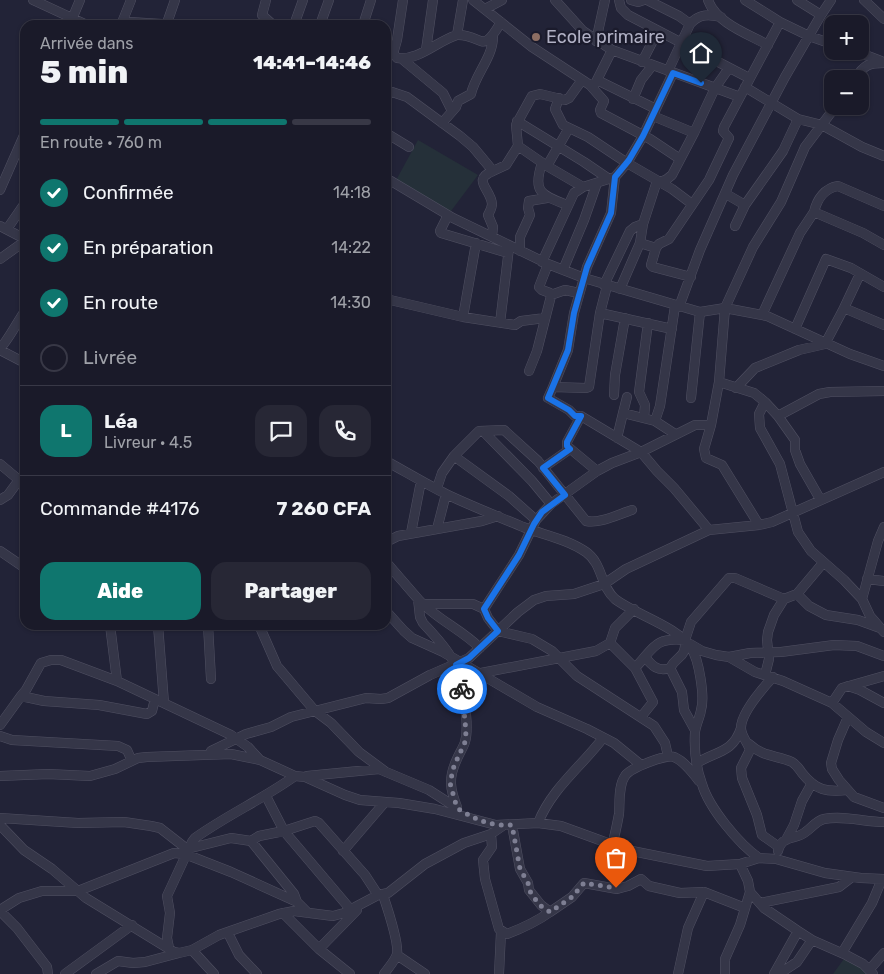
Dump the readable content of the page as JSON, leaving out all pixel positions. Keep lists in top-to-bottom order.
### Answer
{
  "places": ["Ecole primaire"],
  "page": {
    "map_buttons": ["+", "−"],
    "heading": ["5 min", "Arrivée dans", "14:41–14:46"],
    "panel": [
      "Léa",
      "Livreur · 4.5",
      "Commande #4176",
      "7 260 CFA"
    ],
    "bar": "En route · 760 m",
    "list": [
      ["Confirmée", "14:18"],
      ["En préparation", "14:22"],
      ["En route", "14:30"],
      "Livrée"
    ],
    "round": "L",
    "buttons": ["Aide", "Partager"]
  }
}
